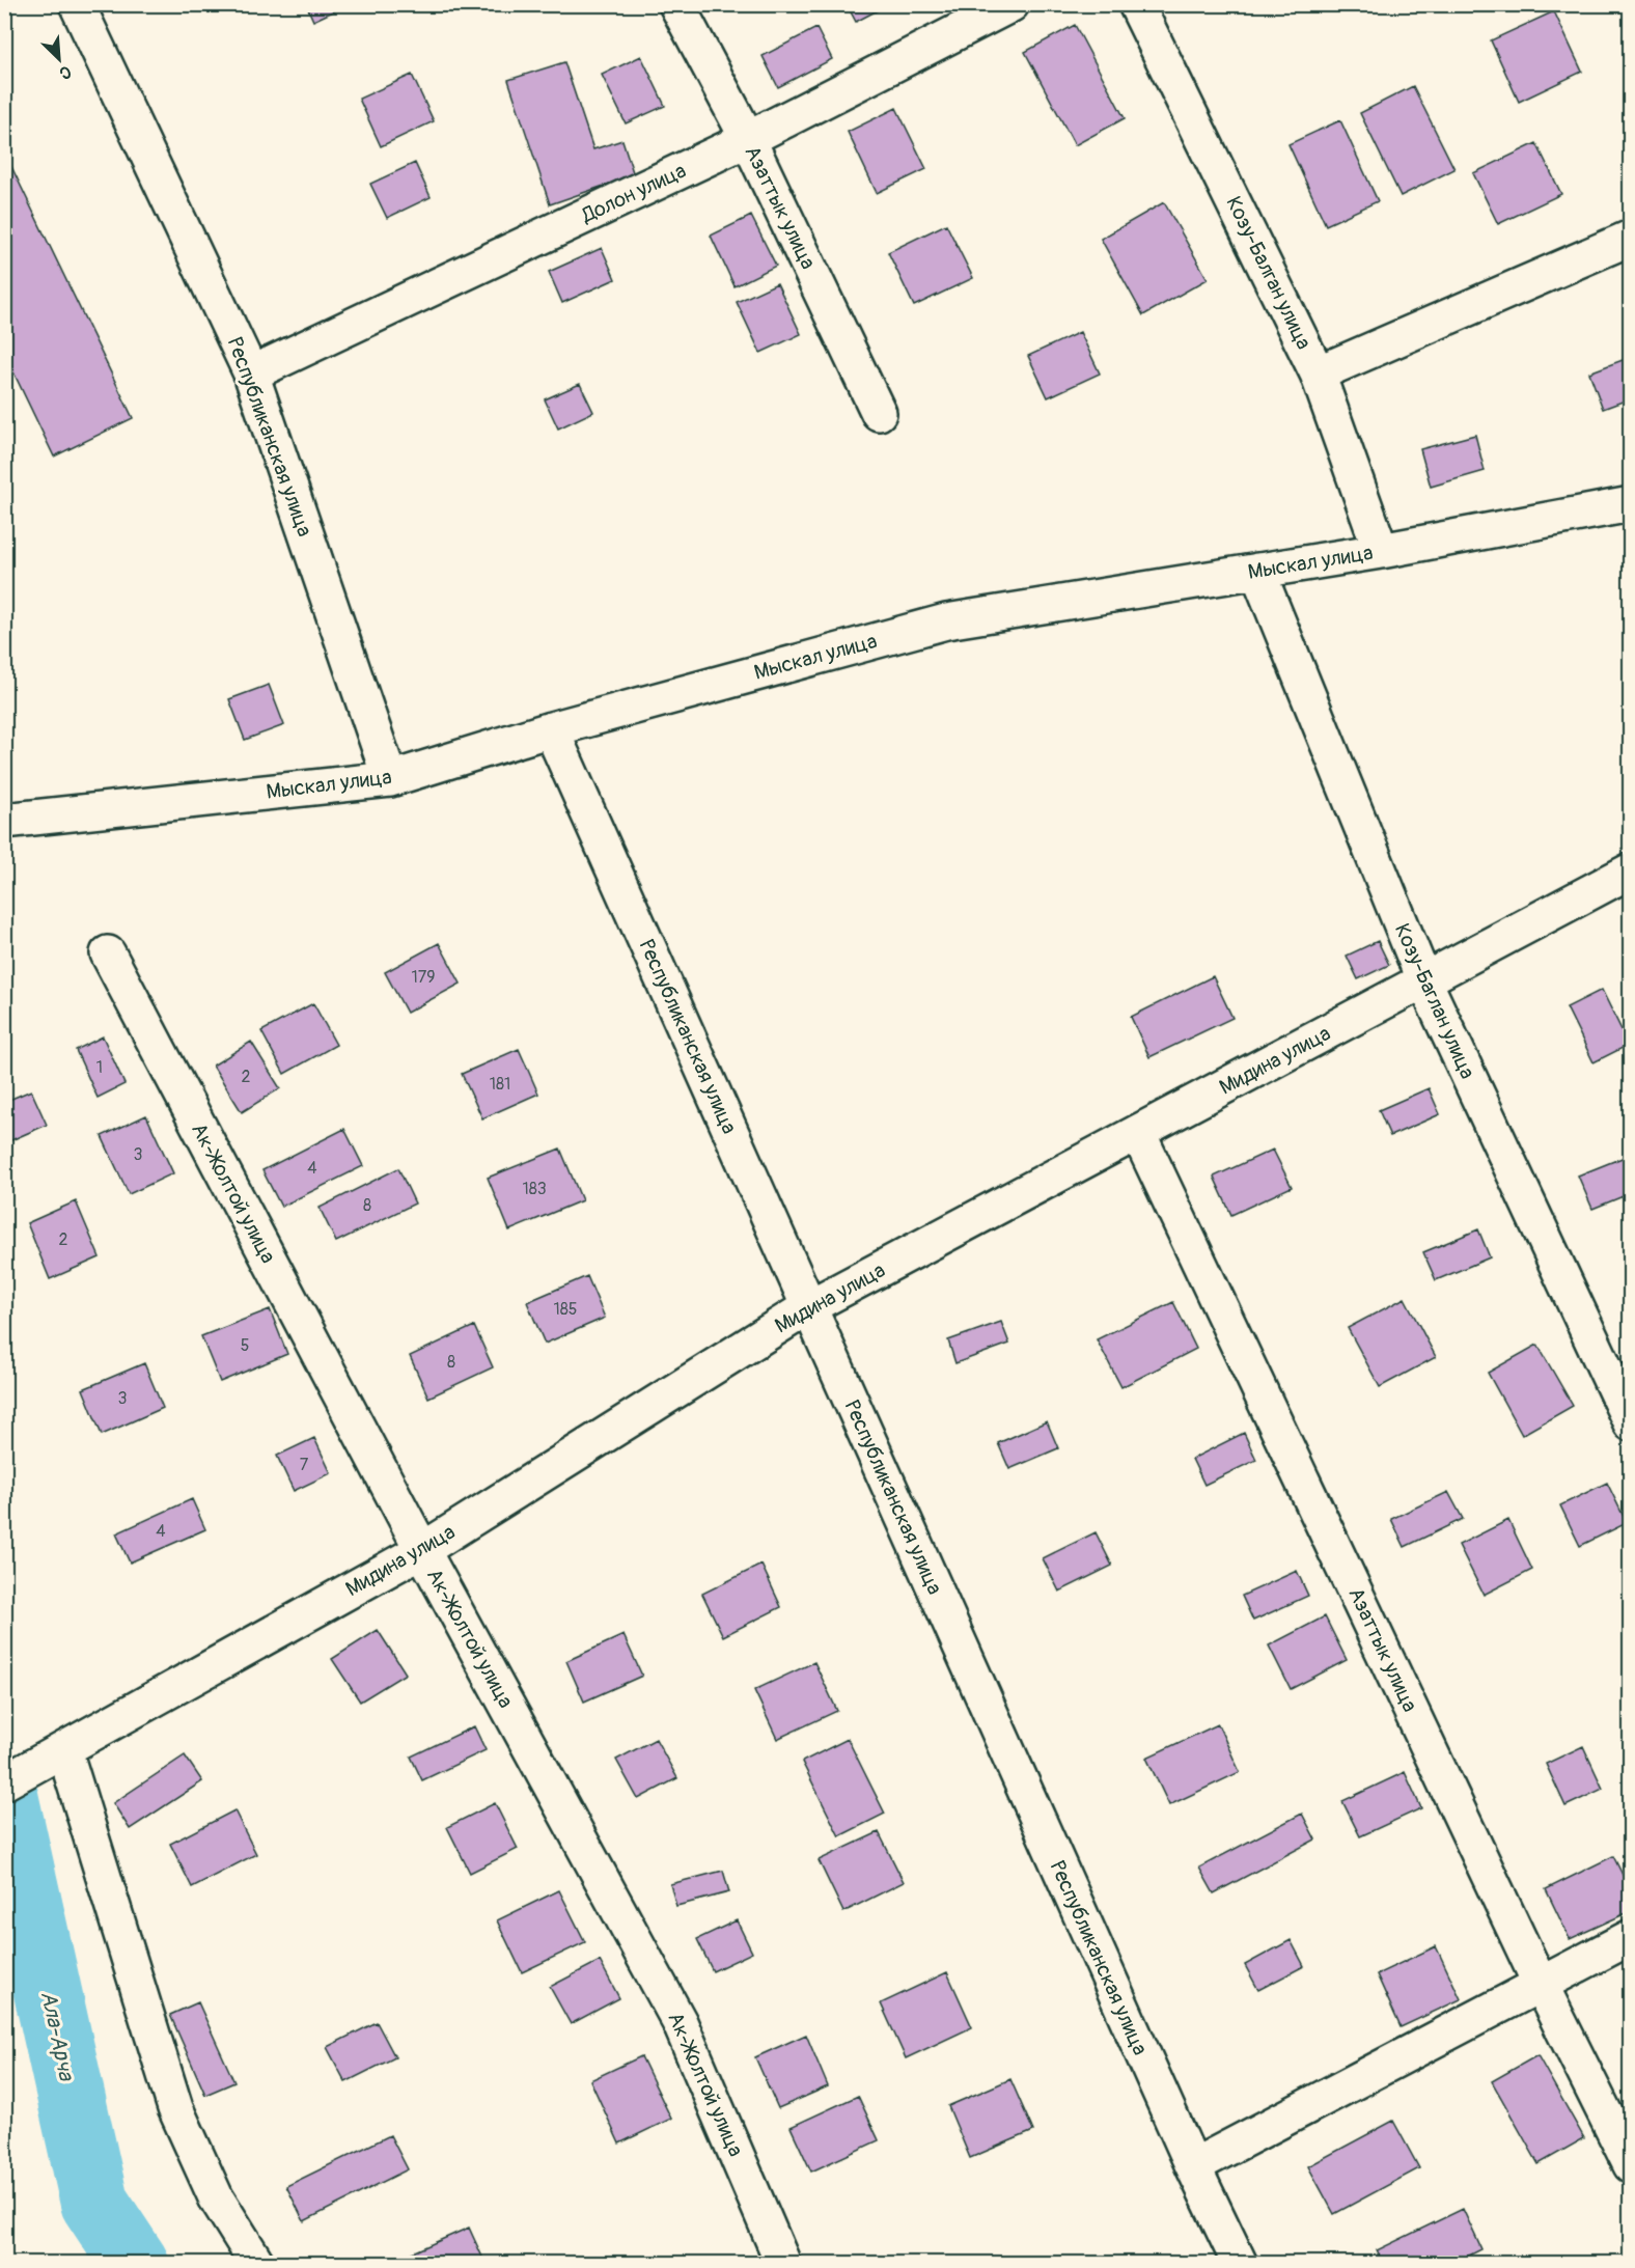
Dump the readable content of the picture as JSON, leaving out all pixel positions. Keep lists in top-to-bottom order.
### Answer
{
  "streets": {
    "street": [
      "Долон улица",
      "Азаттык улица",
      "Козу-Балган улица",
      "Республиканская улица",
      "Мыскал улица",
      "Козу-Баглан улица",
      "Мидина улица",
      "Ак-Жолтой улица"
    ]
  },
  "crossings": [
    ["Долон улица", "Азаттык улица"],
    ["Долон улица", "Республиканская улица"],
    ["Азаттык улица", "Мидина улица"],
    ["Козу-Балган улица", "Мыскал улица"],
    ["Республиканская улица", "Мыскал улица"],
    ["Республиканская улица", "Мидина улица"],
    ["Мыскал улица", "Козу-Баглан улица"],
    ["Козу-Баглан улица", "Мидина улица"],
    ["Мидина улица", "Ак-Жолтой улица"]
  ],
  "water": ["Ала-Арча"],
  "house_numbers": [
    "179",
    "1",
    "2",
    "181",
    "3",
    "4",
    "183",
    "8",
    "2",
    "185",
    "5",
    "8",
    "3",
    "7",
    "4"
  ],
  "north": "bottom right"
}
